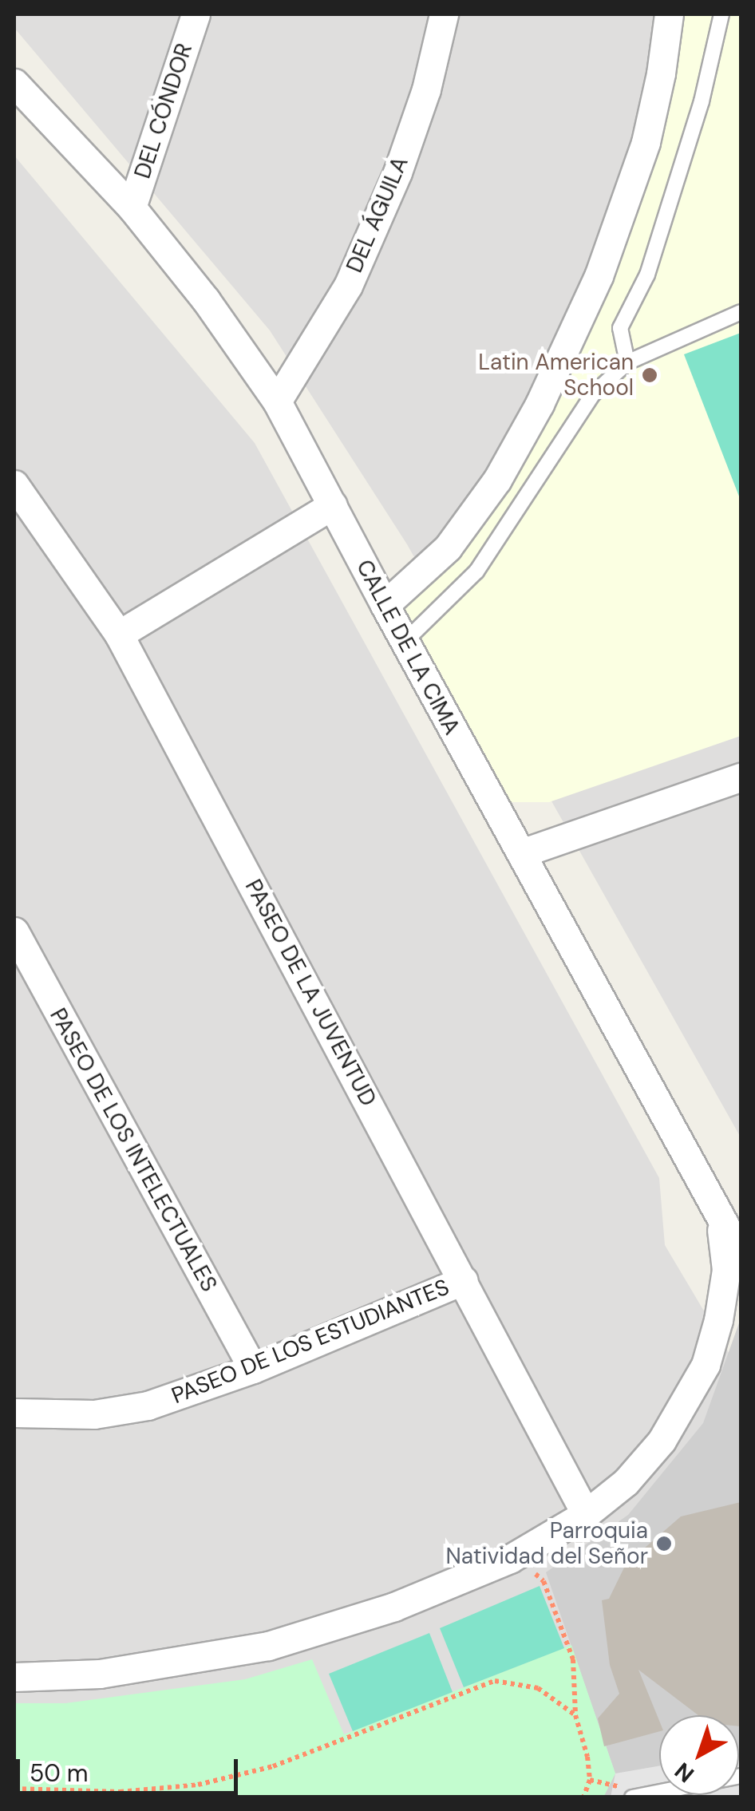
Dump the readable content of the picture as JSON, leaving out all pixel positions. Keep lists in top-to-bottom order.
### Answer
{
  "streets": {
    "street": [
      "DEL CÓNDOR",
      "DEL ÁGUILA",
      "CALLE DE LA CIMA",
      "PASEO DE LA JUVENTUD",
      "PASEO DE LOS INTELECTUALES",
      "PASEO DE LOS ESTUDIANTES"
    ]
  },
  "crossings": [
    ["DEL CÓNDOR", "CALLE DE LA CIMA"],
    ["DEL ÁGUILA", "CALLE DE LA CIMA"],
    ["PASEO DE LA JUVENTUD", "PASEO DE LOS ESTUDIANTES"],
    ["PASEO DE LOS INTELECTUALES", "PASEO DE LOS ESTUDIANTES"]
  ],
  "places": ["Latin American School", "Parroquia Natividad del Señor"],
  "scale_bar": "50 m",
  "north": "bottom left"
}
